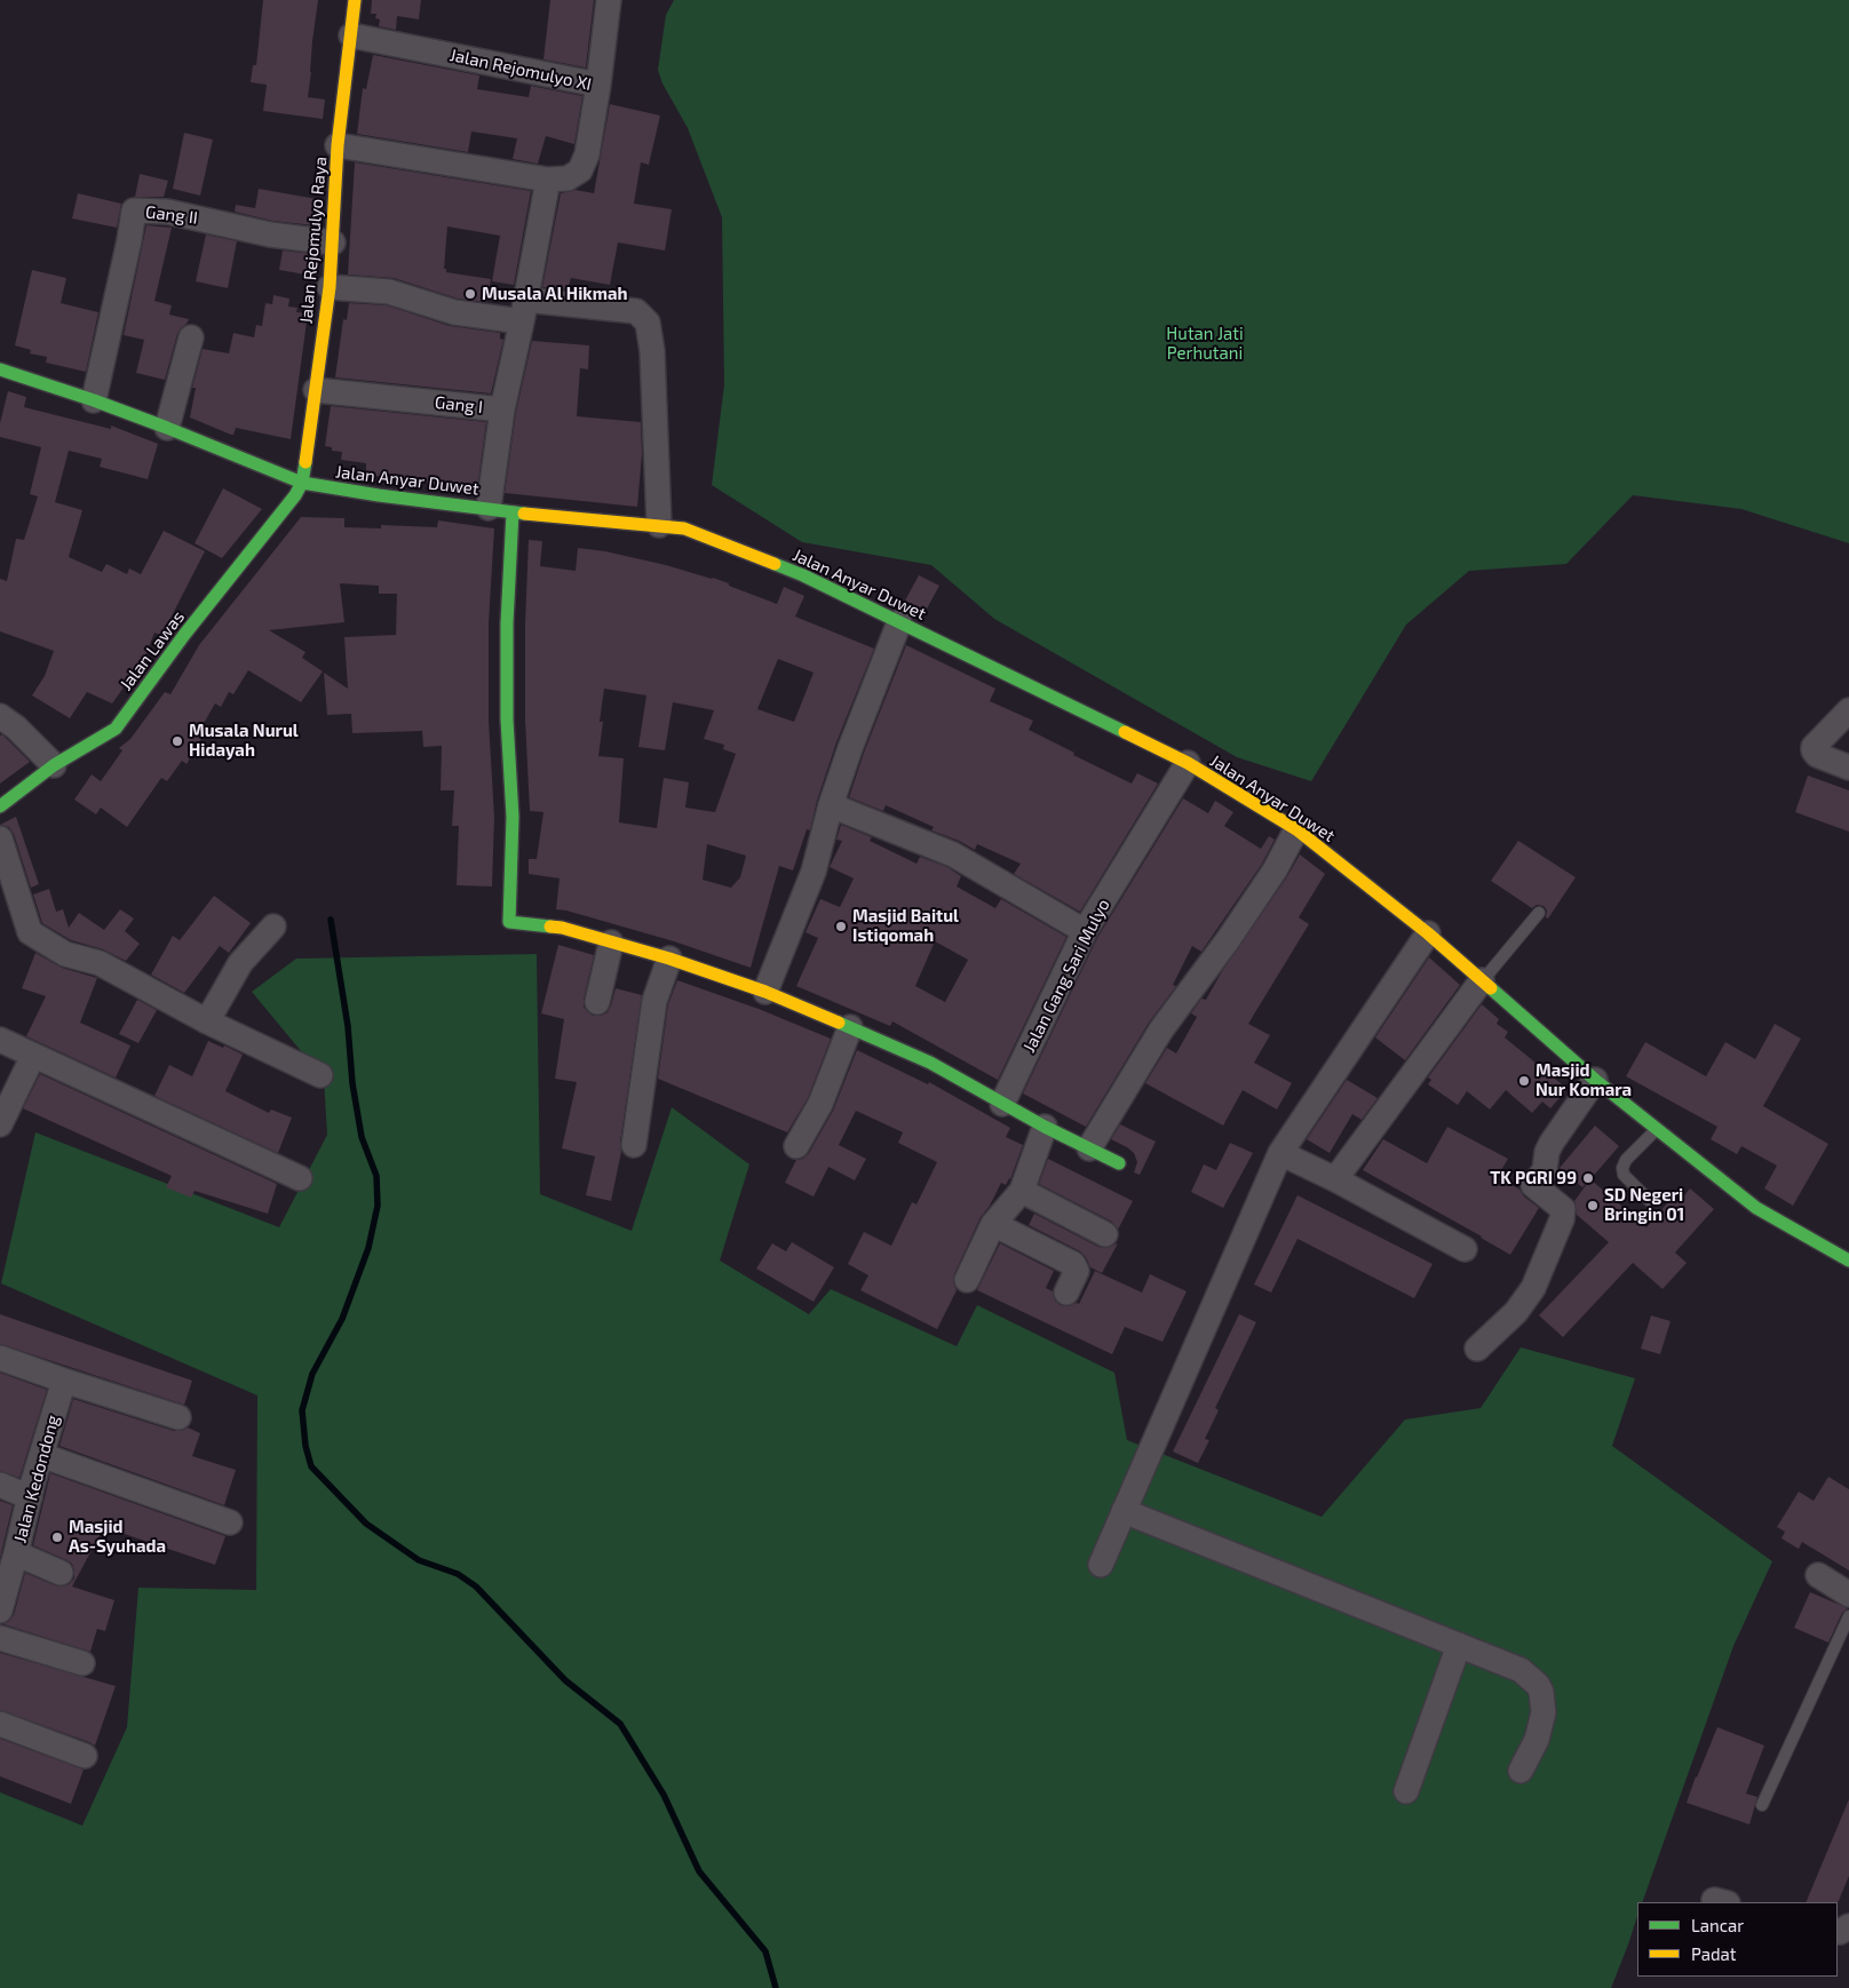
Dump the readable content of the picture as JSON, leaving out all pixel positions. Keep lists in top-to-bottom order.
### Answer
{
  "streets": {
    "street": [
      "Jalan Rejomulyo XI",
      "Gang II",
      "Jalan Rejomulyo Raya",
      "Gang I",
      "Jalan Anyar Duwet",
      "Jalan Lawas",
      "Jalan Gang Sari Mulyo",
      "Jalan Kedondong"
    ]
  },
  "crossings": [
    ["Jalan Rejomulyo XI", "Jalan Rejomulyo Raya"],
    ["Gang II", "Jalan Rejomulyo Raya"],
    ["Gang II", "Jalan Anyar Duwet"],
    ["Jalan Rejomulyo Raya", "Gang I"],
    ["Jalan Rejomulyo Raya", "Jalan Anyar Duwet"],
    ["Jalan Rejomulyo Raya", "Jalan Lawas"],
    ["Gang I", "Jalan Anyar Duwet"],
    ["Jalan Anyar Duwet", "Jalan Lawas"],
    ["Jalan Anyar Duwet", "Jalan Gang Sari Mulyo"]
  ],
  "parks": ["Hutan Jati Perhutani"],
  "places": [
    "Musala Al Hikmah",
    "Musala Nurul Hidayah",
    "Masjid Baitul Istiqomah",
    "Masjid Nur Komara",
    "TK PGRI 99",
    "SD Negeri Bringin 01",
    "Masjid As-Syuhada"
  ],
  "legend": ["Lancar", "Padat"]
}
